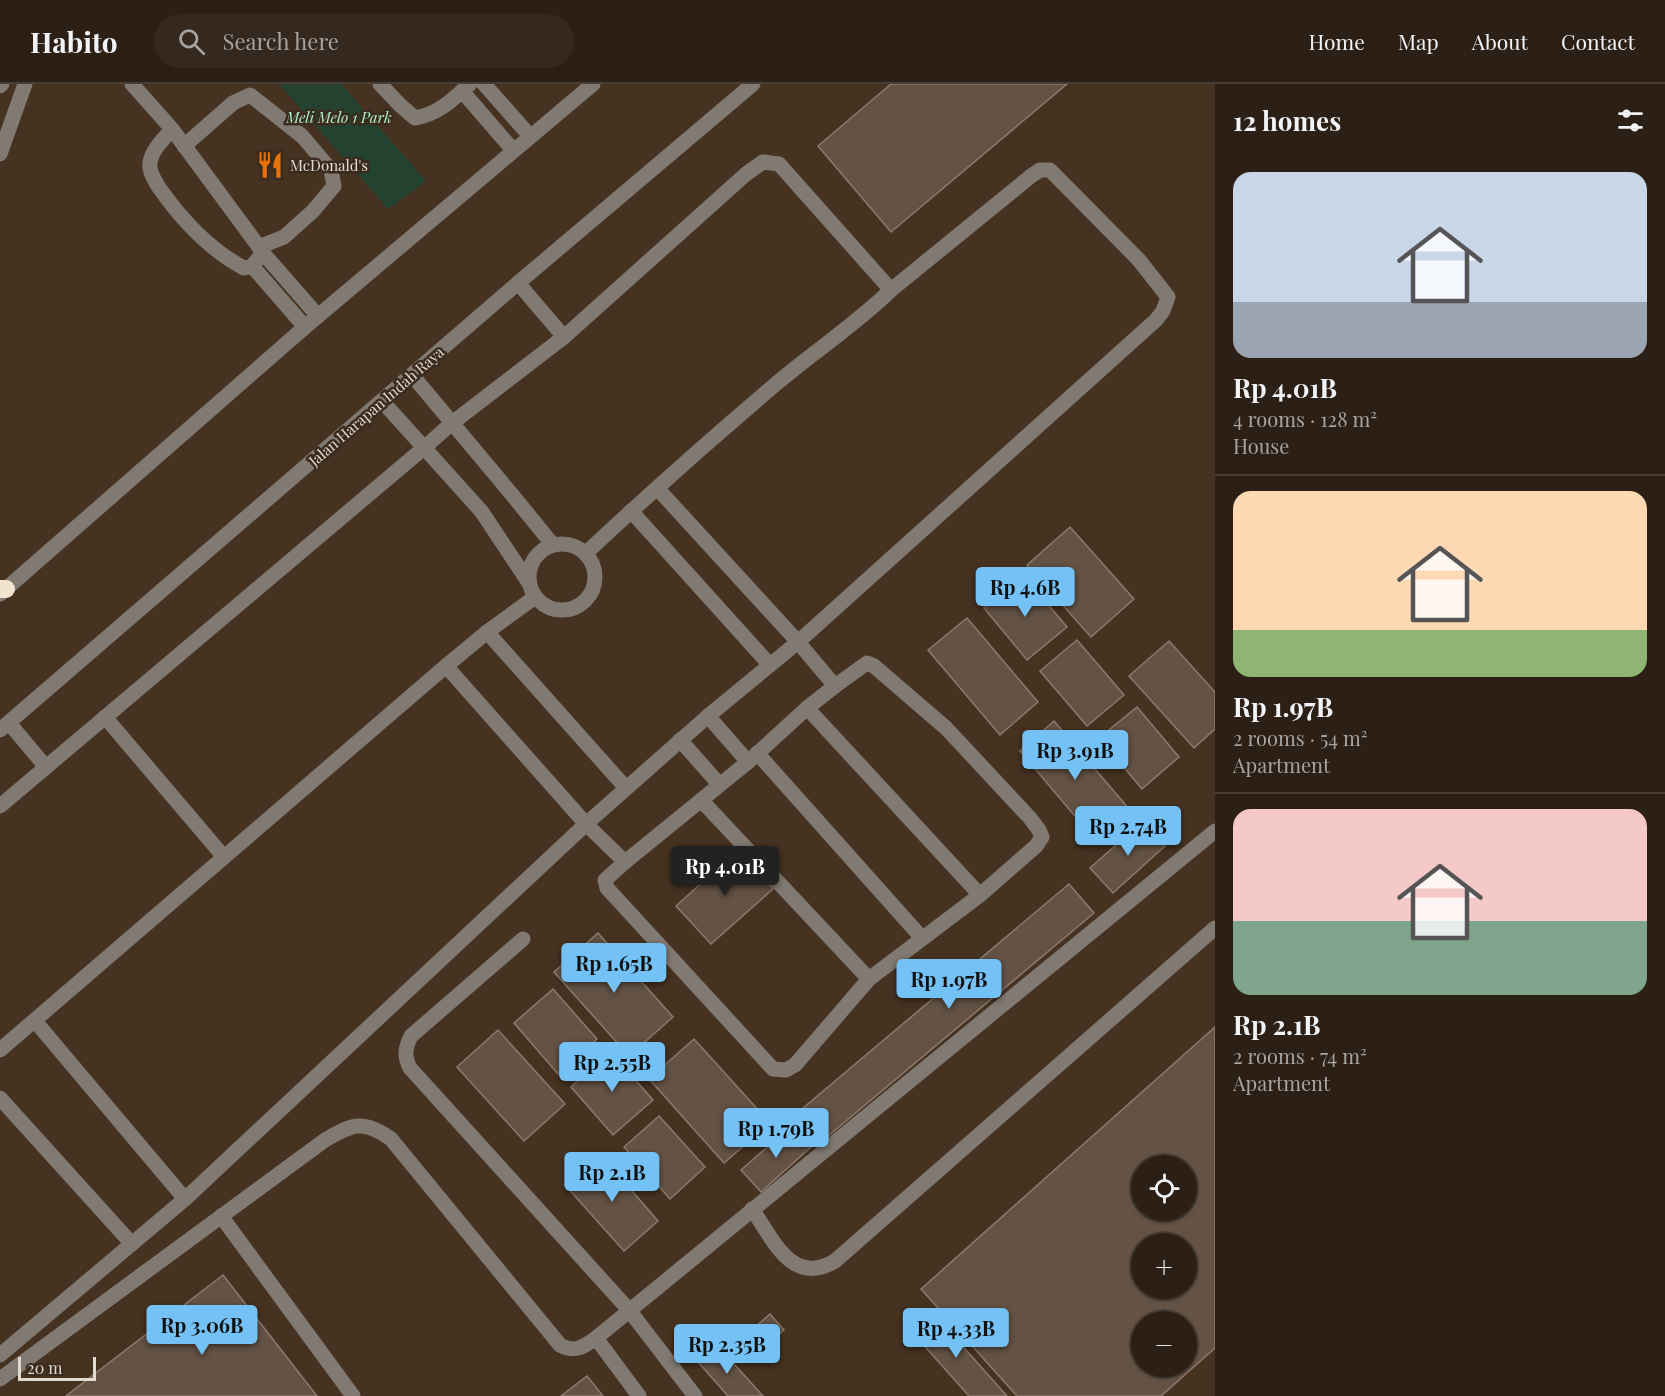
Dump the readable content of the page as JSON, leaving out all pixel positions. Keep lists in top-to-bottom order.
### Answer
{
  "streets": {
    "street": ["Jalan Harapan Indah Raya"]
  },
  "parks": ["Meli Melo 1 Park"],
  "places": {
    "restaurant": ["McDonald's"]
  },
  "scale_bar": "20 m",
  "page": {
    "header": "Habito",
    "search": "Search here",
    "nav": [
      "Home",
      "Map",
      "About",
      "Contact"
    ],
    "heading": "12 homes",
    "list": [
      {
        "name": "Rp 4.01B",
        "note": "4 rooms · 128 m² · House"
      },
      {
        "name": "Rp 1.97B",
        "note": "2 rooms · 54 m² · Apartment"
      },
      {
        "name": "Rp 2.1B",
        "note": "2 rooms · 74 m² · Apartment"
      }
    ],
    "price": [
      "Rp 4.6B",
      "Rp 3.91B",
      "Rp 2.74B",
      "Rp 4.01B",
      "Rp 1.65B",
      "Rp 1.97B",
      "Rp 2.55B",
      "Rp 1.79B",
      "Rp 2.1B",
      "Rp 3.06B",
      "Rp 4.33B",
      "Rp 2.35B"
    ],
    "map_buttons": ["+", "−"],
    "scale": "20 m"
  }
}
